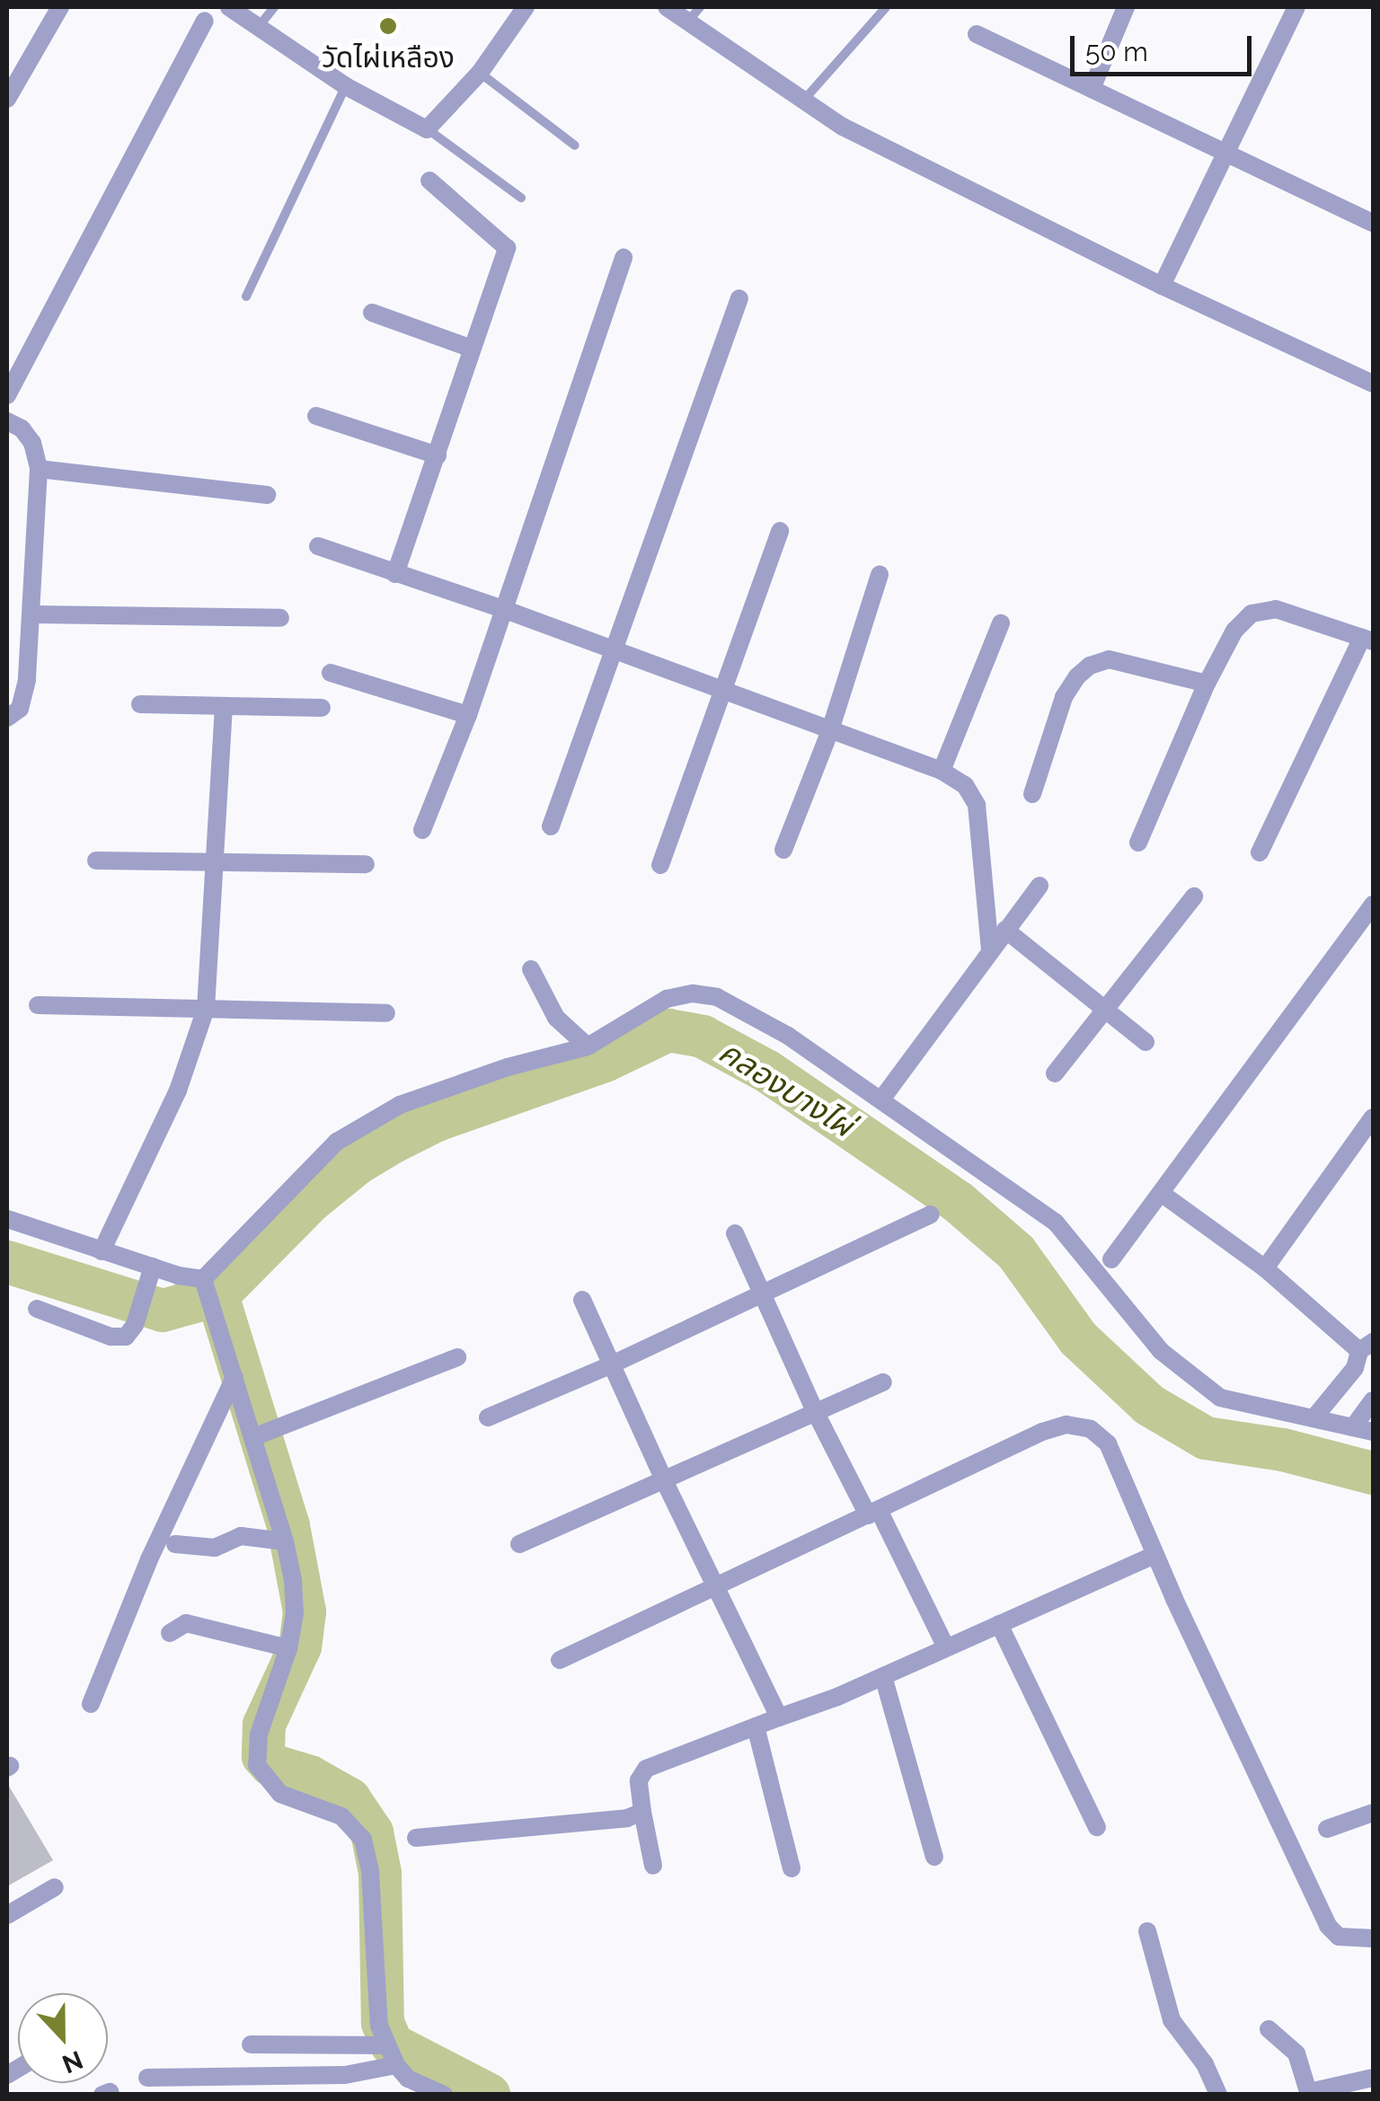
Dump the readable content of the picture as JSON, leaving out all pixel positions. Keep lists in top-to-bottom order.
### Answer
{
  "water": ["คลองบางไผ่"],
  "places": ["วัดไผ่เหลือง"],
  "scale_bar": "50 m",
  "north": "bottom"
}
